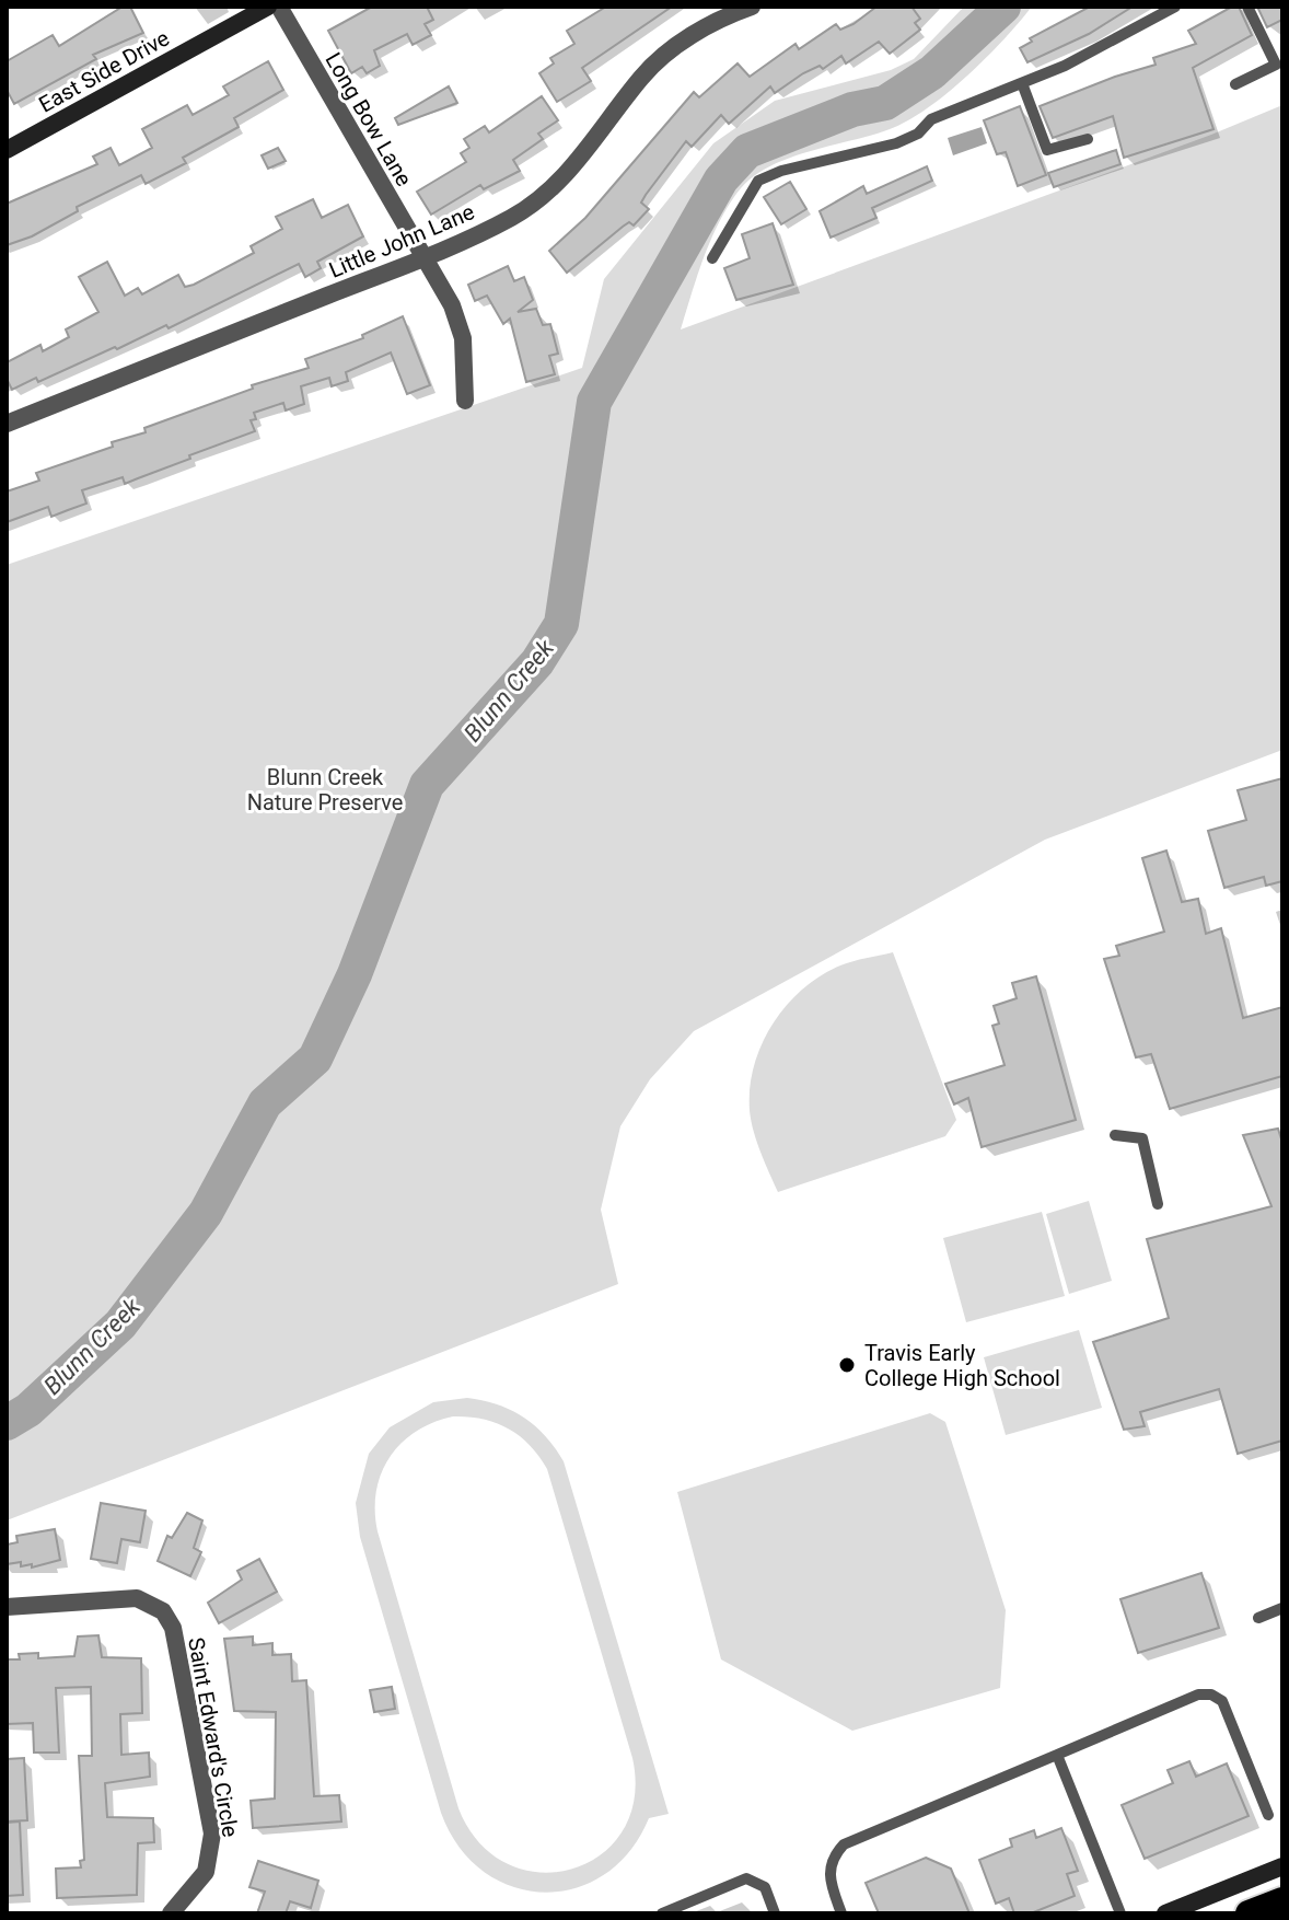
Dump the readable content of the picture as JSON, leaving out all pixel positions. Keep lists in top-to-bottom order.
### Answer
{
  "streets": {
    "street": [
      "East Side Drive",
      "Long Bow Lane",
      "Little John Lane",
      "Saint Edward's Circle"
    ]
  },
  "crossings": [
    ["Long Bow Lane", "Little John Lane"]
  ],
  "water": ["Blunn Creek"],
  "parks": ["Blunn Creek Nature Preserve"],
  "places": ["Travis Early College High School"]
}
